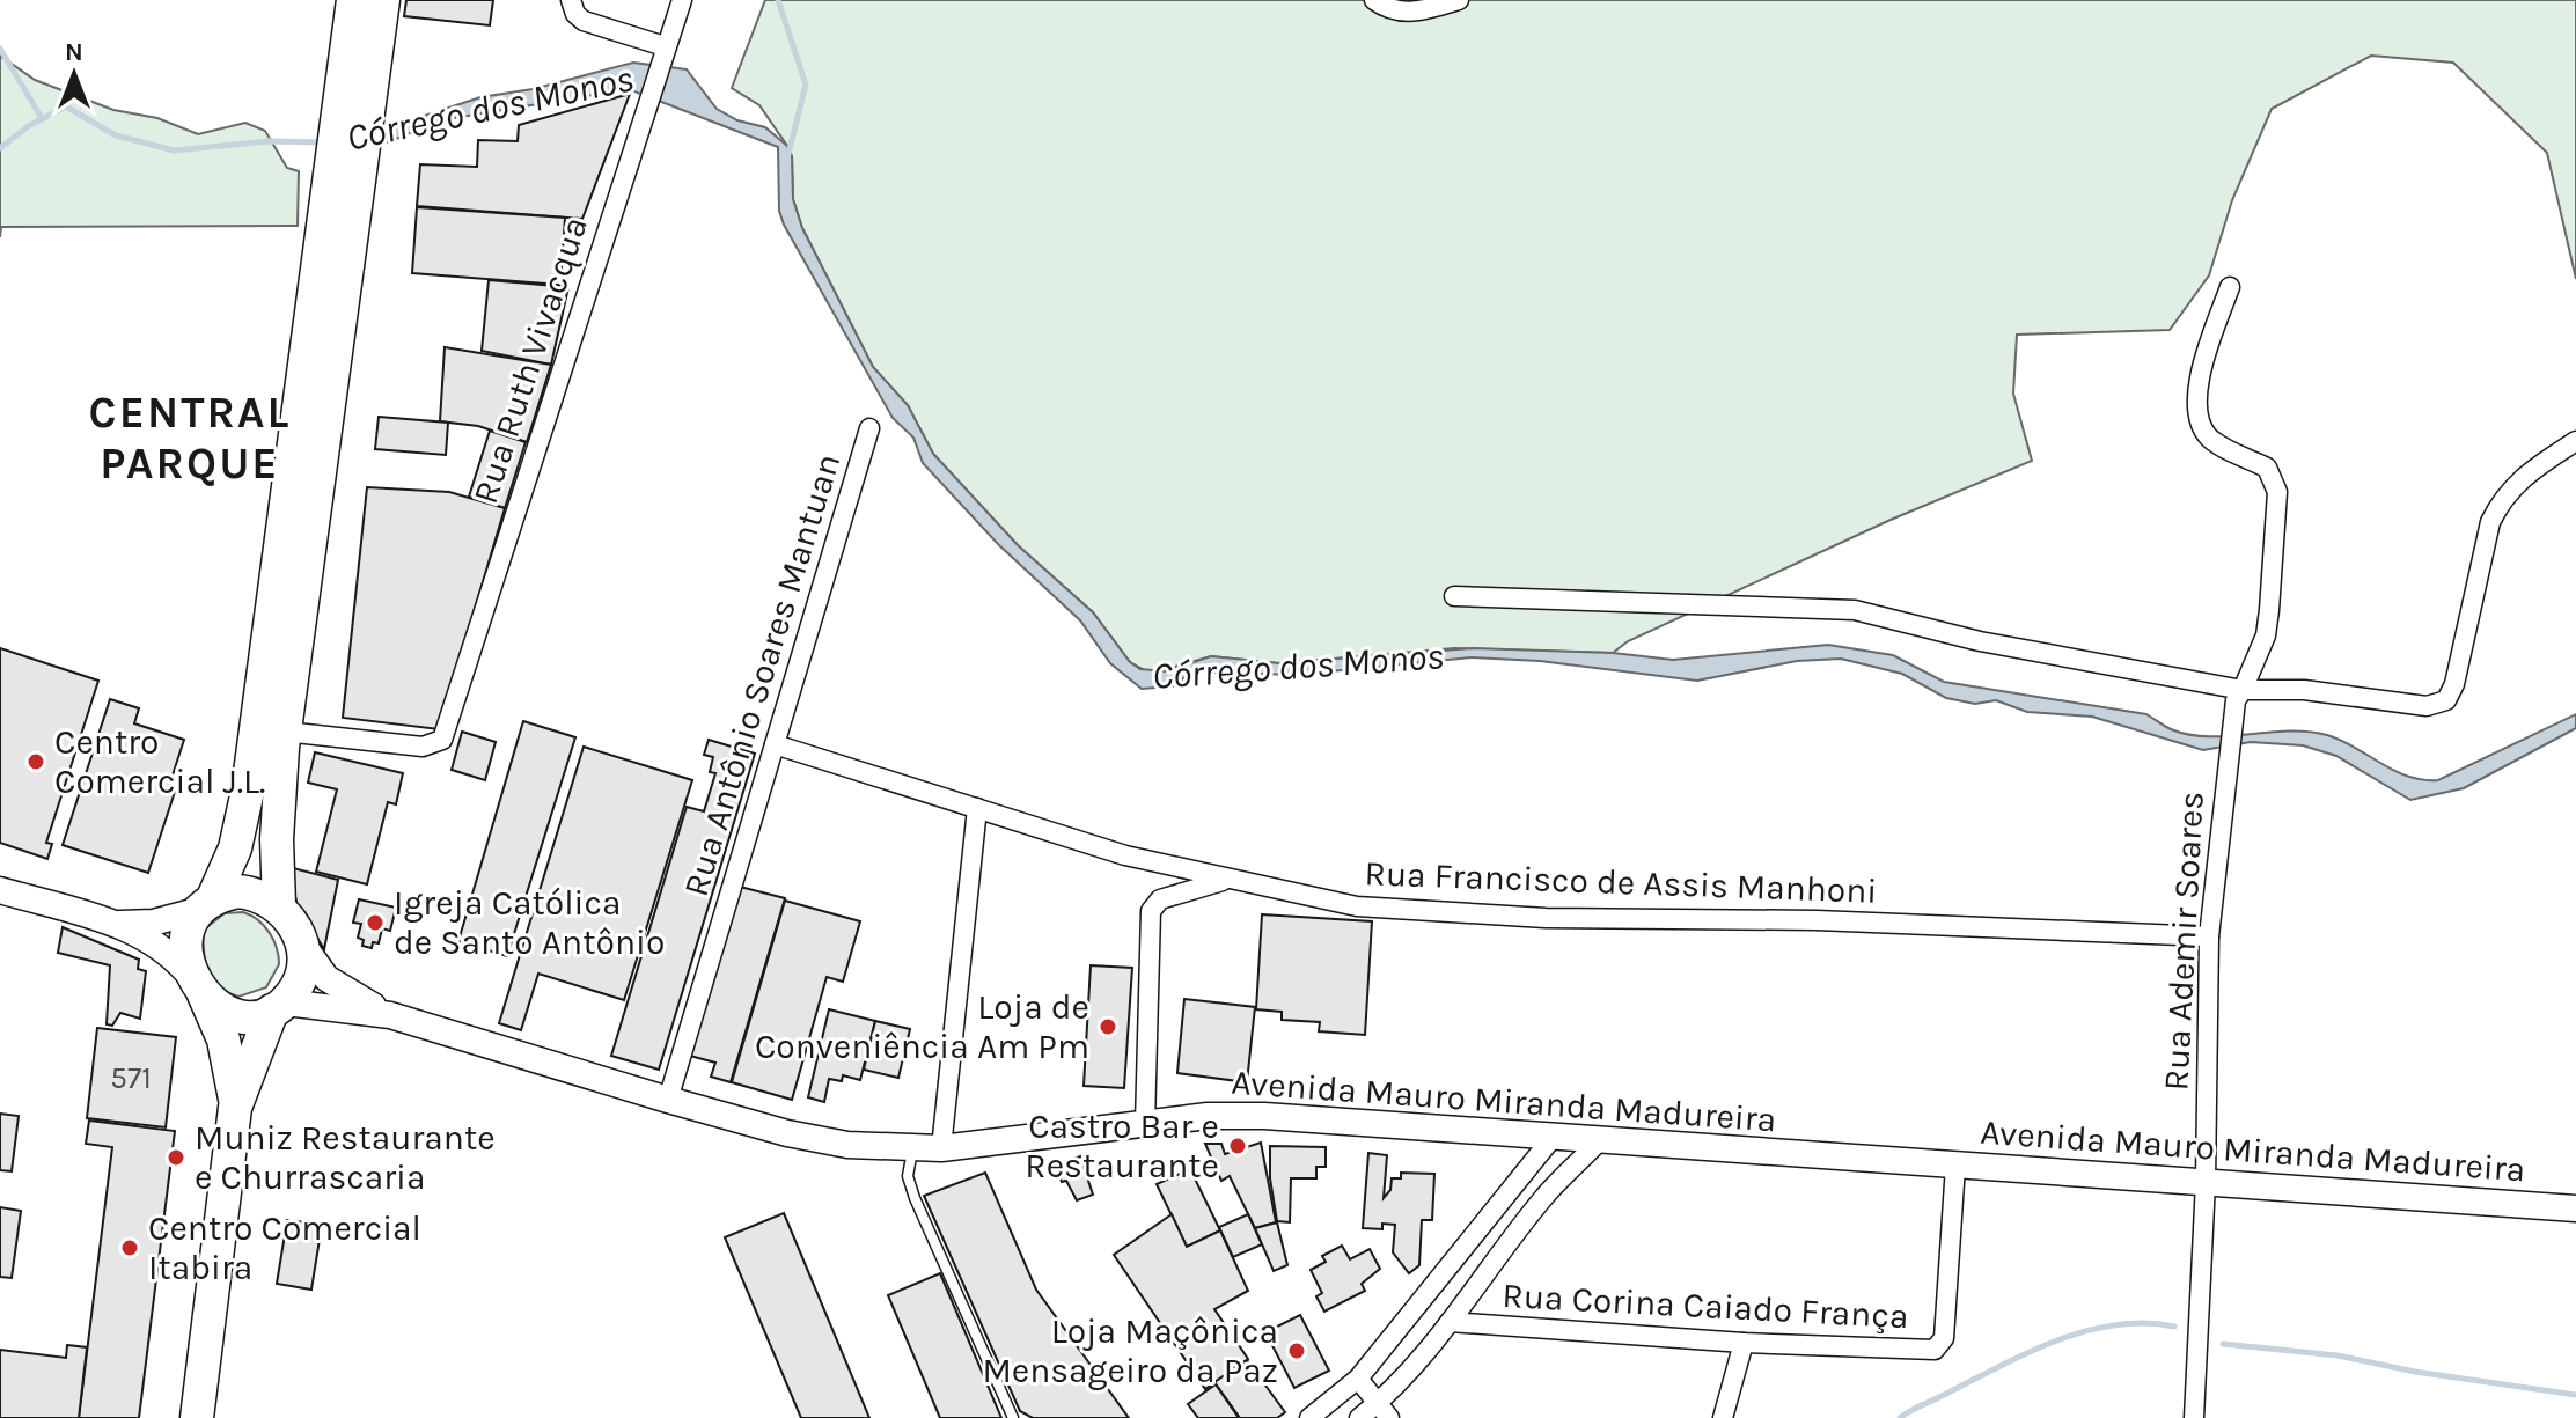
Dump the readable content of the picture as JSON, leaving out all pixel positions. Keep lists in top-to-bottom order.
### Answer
{
  "streets": {
    "main road": ["Avenida Mauro Miranda Madureira"],
    "street": [
      "Rua Ruth Vivacqua",
      "Rua Antônio Soares Mantuan",
      "Rua Francisco de Assis Manhoni",
      "Rua Ademir Soares",
      "Rua Corina Caiado França"
    ]
  },
  "crossings": [
    ["Rua Antônio Soares Mantuan", "Rua Francisco de Assis Manhoni"],
    ["Rua Antônio Soares Mantuan", "Avenida Mauro Miranda Madureira"],
    ["Rua Francisco de Assis Manhoni", "Rua Ademir Soares"],
    ["Rua Ademir Soares", "Avenida Mauro Miranda Madureira"],
    ["Avenida Mauro Miranda Madureira", "Rua Corina Caiado França"]
  ],
  "districts": ["CENTRAL PARQUE"],
  "water": ["Córrego dos Monos"],
  "places": [
    "Centro Comercial J.L.",
    "Igreja Católica de Santo Antônio",
    "Loja de Conveniência Am Pm",
    "Castro Bar e Restaurante",
    "Muniz Restaurante e Churrascaria",
    "Centro Comercial Itabira",
    "Loja Maçônica Mensageiro da Paz"
  ],
  "house_numbers": ["571"],
  "north": "top"
}
